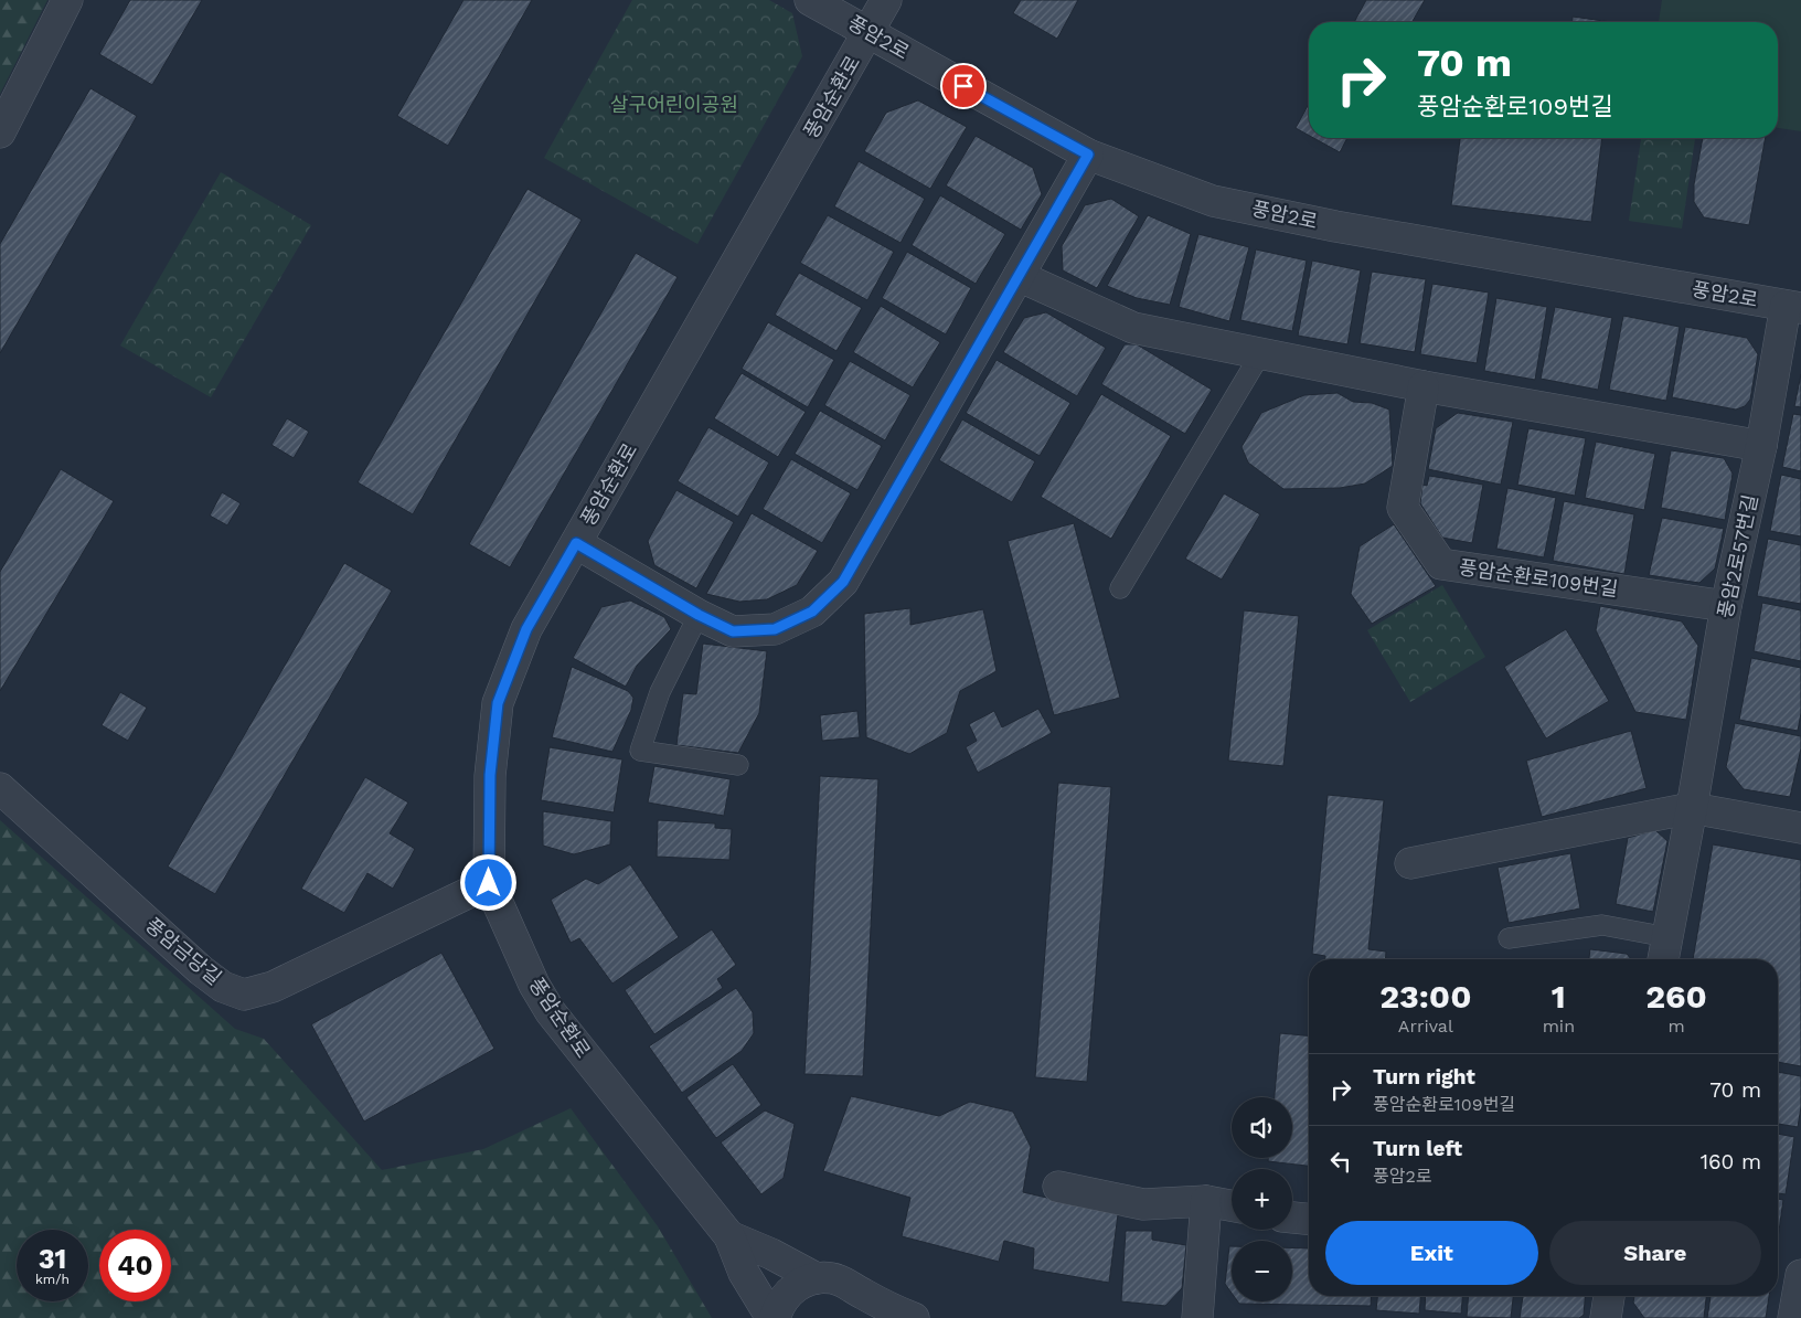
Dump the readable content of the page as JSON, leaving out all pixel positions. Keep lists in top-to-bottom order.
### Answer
{
  "streets": {
    "street": [
      "풍암2로",
      "풍암순환로",
      "풍암2로57번길",
      "풍암순환로109번길",
      "풍암금당길"
    ]
  },
  "crossings": [
    ["풍암2로", "풍암순환로"],
    ["풍암2로", "풍암2로57번길"],
    ["풍암순환로", "풍암금당길"],
    ["풍암2로57번길", "풍암순환로109번길"]
  ],
  "parks": ["살구어린이공원"],
  "page": {
    "turn": ["70 m", "풍암순환로109번길"],
    "eta": [
      "23:00",
      "Arrival",
      "1",
      "min",
      "260",
      "m"
    ],
    "list": [
      {
        "name": "Turn right",
        "note": "풍암순환로109번길",
        "value": "70 m"
      },
      {
        "name": "Turn left",
        "note": "풍암2로",
        "value": "160 m"
      }
    ],
    "map_buttons": ["+", "−"],
    "buttons": ["Exit", "Share"],
    "speed": "31 km/h",
    "limit": "40"
  }
}
